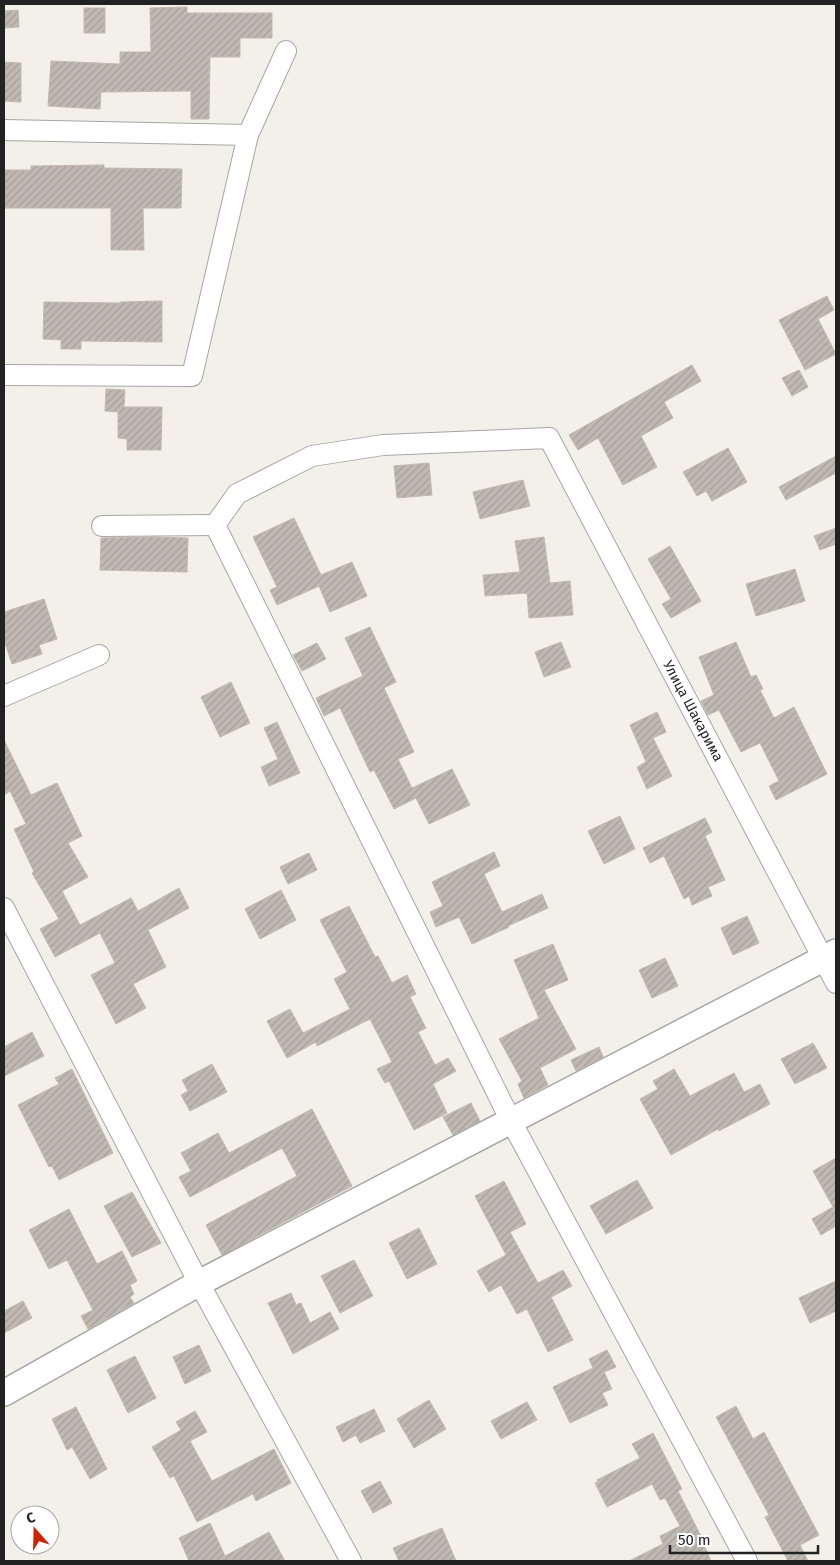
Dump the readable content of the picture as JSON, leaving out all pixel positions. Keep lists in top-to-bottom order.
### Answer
{
  "streets": {
    "street": ["Улица Шакарима"]
  },
  "scale_bar": "50 m",
  "north": "top"
}
